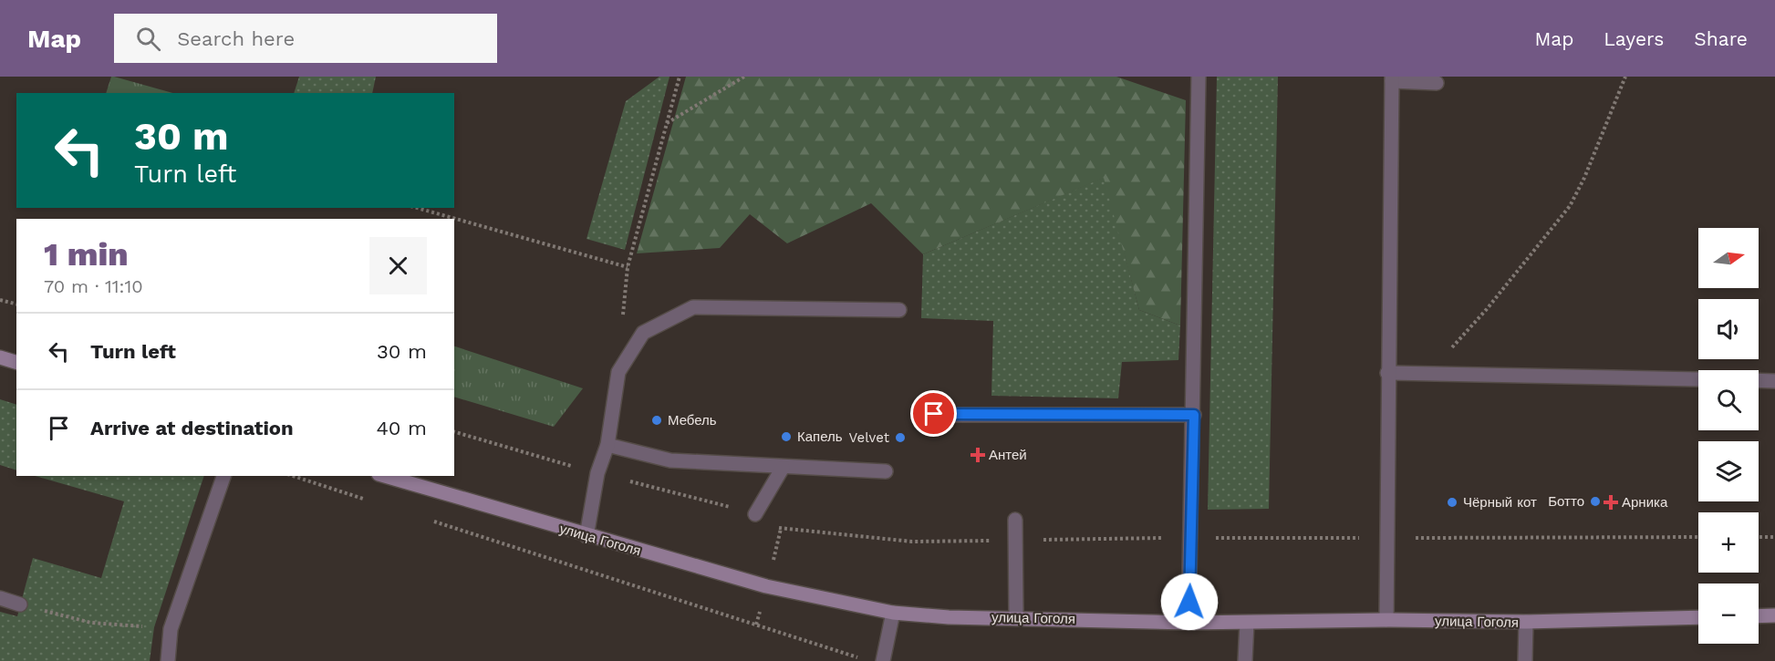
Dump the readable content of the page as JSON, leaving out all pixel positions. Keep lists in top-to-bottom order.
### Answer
{
  "streets": {
    "street": ["улица Гоголя"]
  },
  "places": {
    "other": [
      "Мебель",
      "Капель",
      "Velvet",
      "Ботто",
      "Чёрный кот"
    ],
    "health": ["Антей", "Арника"]
  },
  "north": "right",
  "page": {
    "header": "Map",
    "search": "Search here",
    "nav": ["Map", "Layers", "Share"],
    "turn": ["30 m", "Turn left"],
    "heading": ["1 min", "70 m · 11:10"],
    "map_buttons": ["+", "−"],
    "list": [
      {
        "name": "Turn left",
        "value": "30 m"
      },
      {
        "name": "Arrive at destination",
        "value": "40 m"
      }
    ]
  }
}
